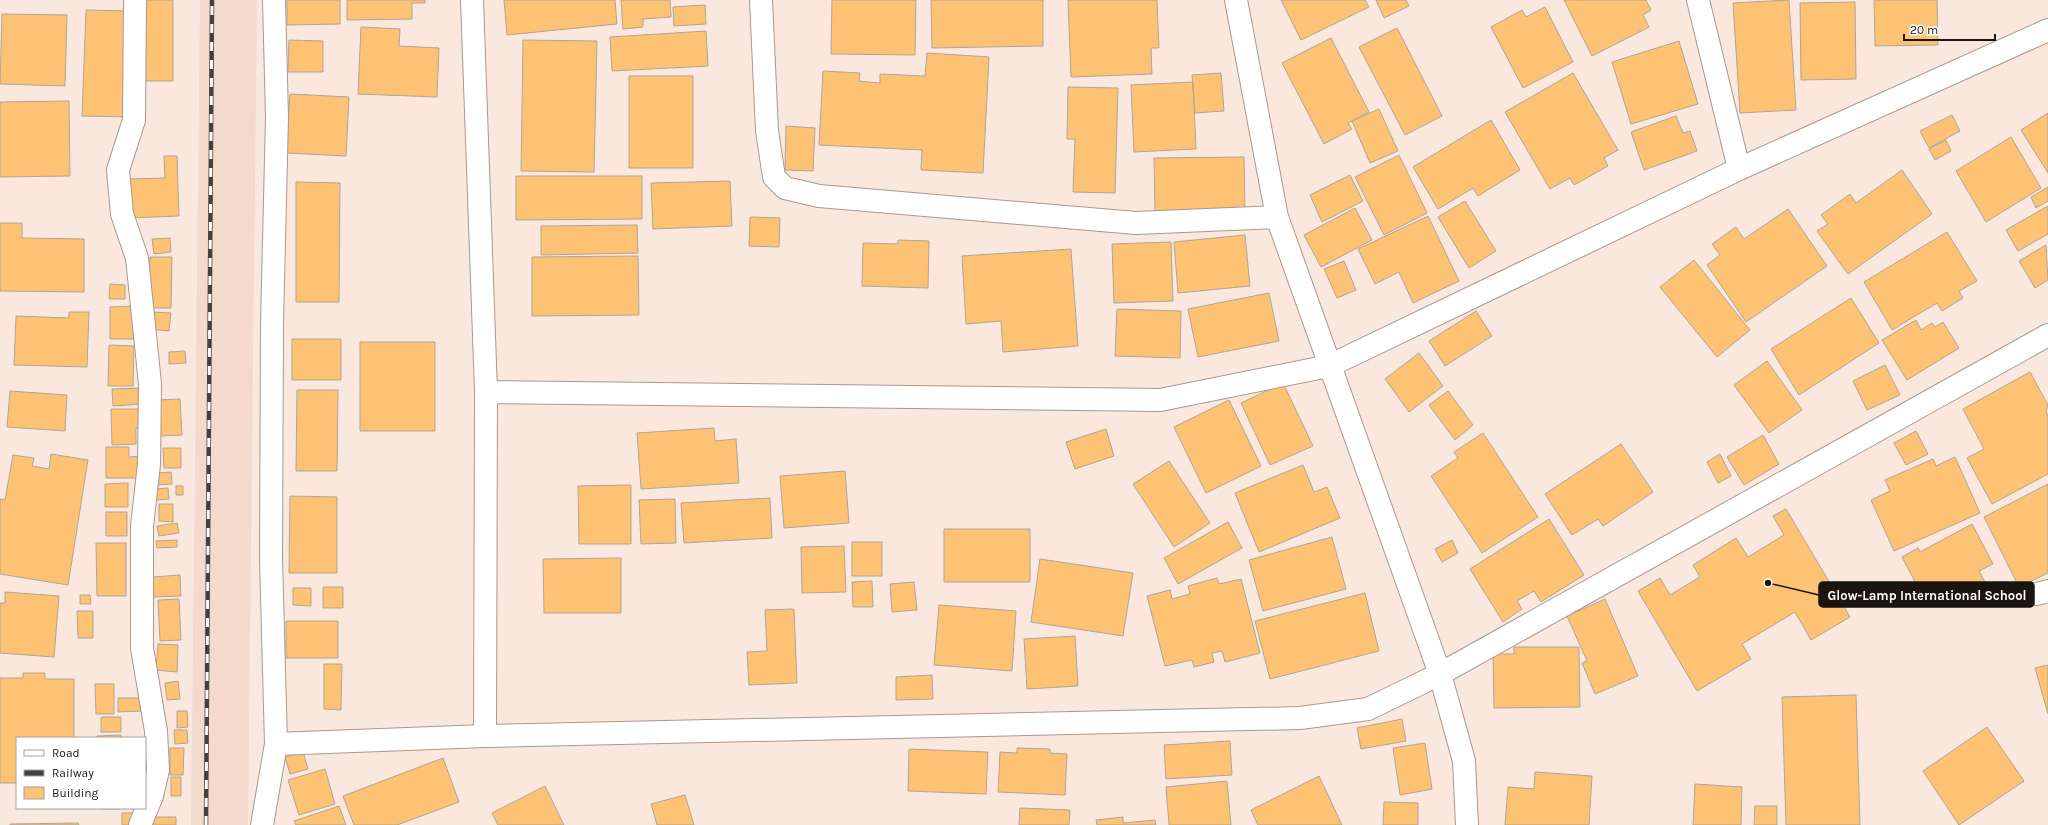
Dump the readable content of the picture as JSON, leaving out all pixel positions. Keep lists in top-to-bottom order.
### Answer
{
  "places": ["Glow-Lamp International School"],
  "legend": ["Road", "Railway", "Building"],
  "scale_bar": "20 m"
}
